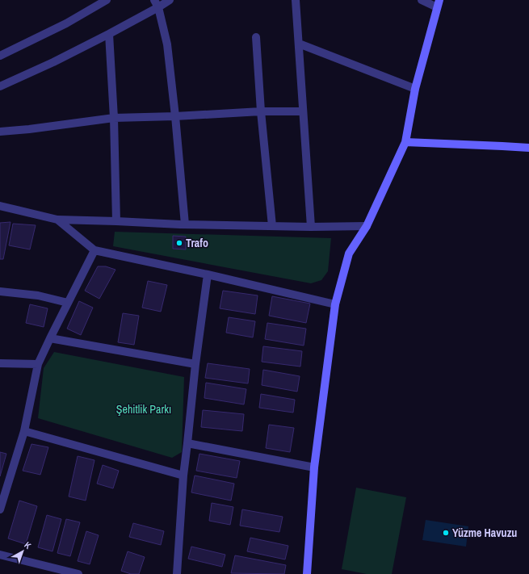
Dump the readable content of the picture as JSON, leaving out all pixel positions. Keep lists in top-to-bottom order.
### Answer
{
  "parks": ["Şehitlik Parkı"],
  "places": ["Trafo", "Yüzme Havuzu"],
  "north": "top right"
}
